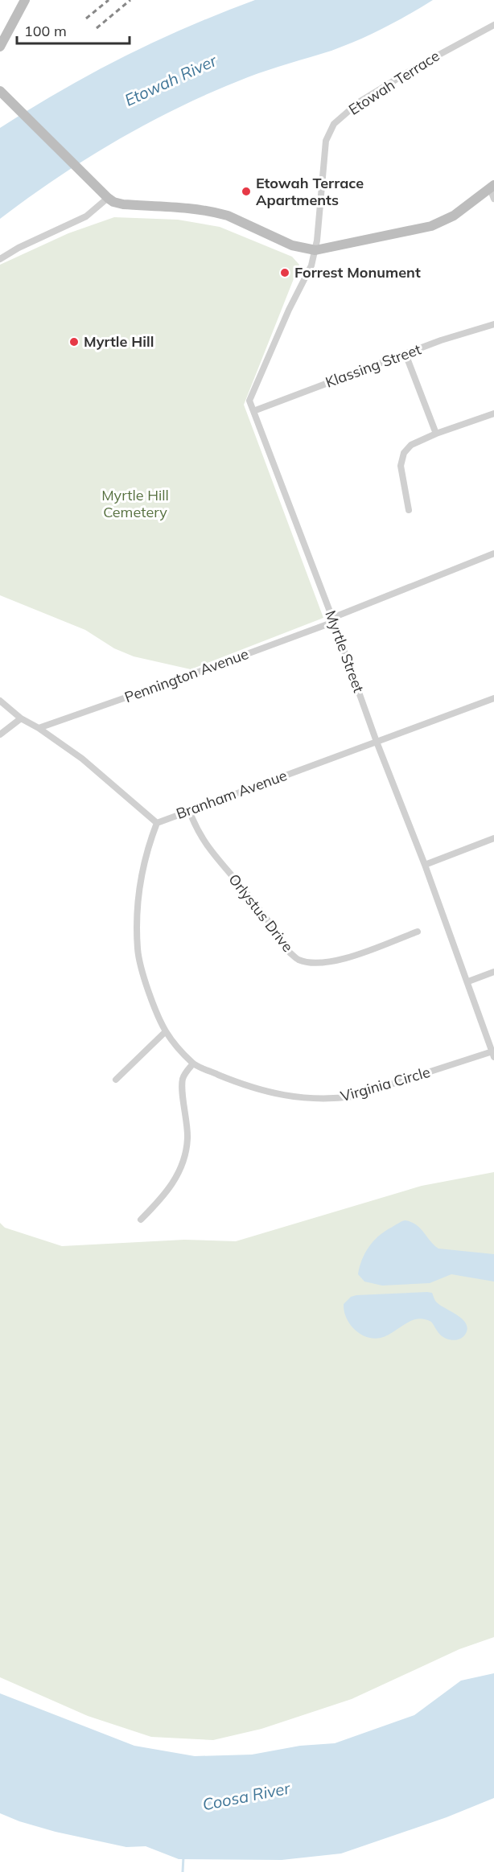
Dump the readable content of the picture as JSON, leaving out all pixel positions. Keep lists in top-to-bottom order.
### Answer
{
  "streets": {
    "street": [
      "Etowah Terrace",
      "Klassing Street",
      "Myrtle Street",
      "Pennington Avenue",
      "Branham Avenue",
      "Orlystus Drive",
      "Virginia Circle"
    ]
  },
  "crossings": [
    ["Etowah Terrace", "Myrtle Street"],
    ["Klassing Street", "Myrtle Street"],
    ["Myrtle Street", "Pennington Avenue"],
    ["Myrtle Street", "Branham Avenue"],
    ["Myrtle Street", "Virginia Circle"],
    ["Branham Avenue", "Orlystus Drive"],
    ["Branham Avenue", "Virginia Circle"]
  ],
  "water": ["Etowah River", "Coosa River"],
  "parks": ["Myrtle Hill Cemetery"],
  "places": ["Etowah Terrace Apartments", "Forrest Monument", "Myrtle Hill"],
  "scale_bar": "100 m"
}
